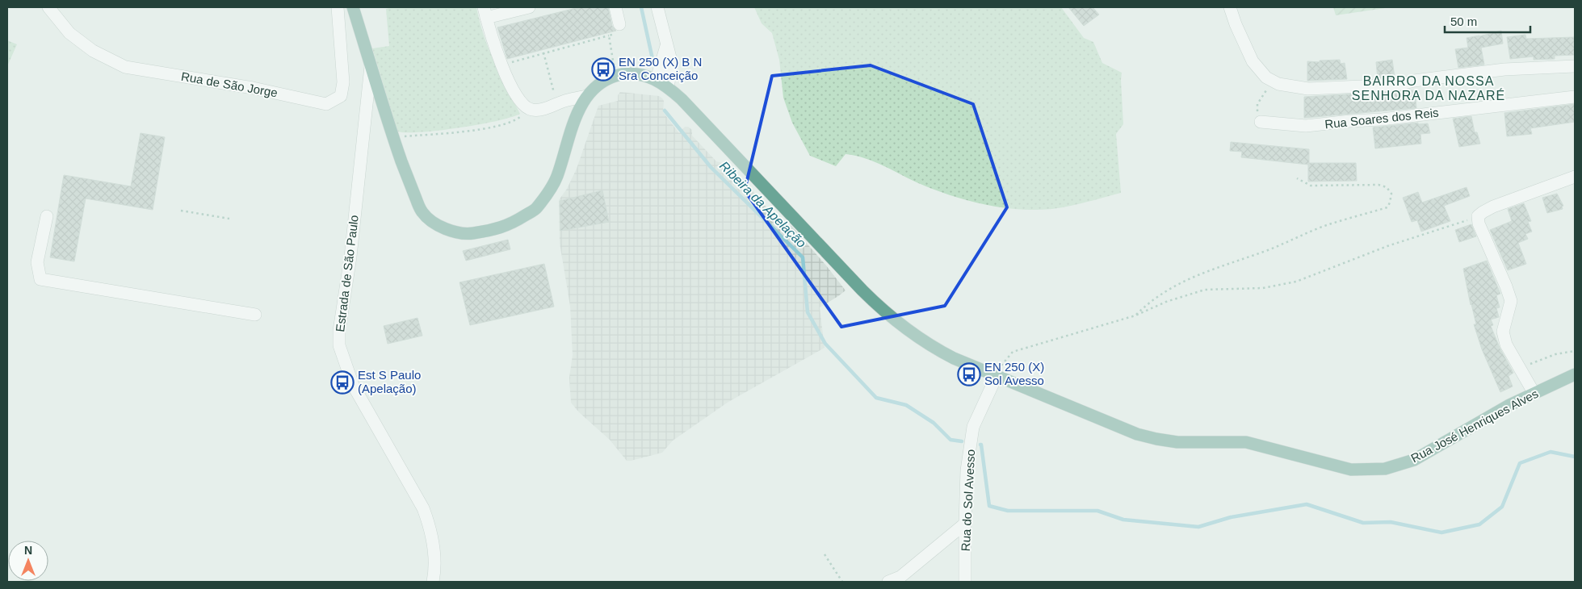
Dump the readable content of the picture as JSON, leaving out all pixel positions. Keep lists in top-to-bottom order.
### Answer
{
  "streets": {
    "main road": ["Rua José Henriques Alves"],
    "street": [
      "Rua de São Jorge",
      "Rua Soares dos Reis",
      "Estrada de São Paulo",
      "Rua do Sol Avesso"
    ]
  },
  "crossings": [
    ["Rua José Henriques Alves", "Rua do Sol Avesso"]
  ],
  "districts": ["BAIRRO DA NOSSA SENHORA DA NAZARÉ"],
  "water": ["Ribeira da Apelação"],
  "places": {
    "bus stop": ["EN 250 (X) B N Sra Conceição", "EN 250 (X) Sol Avesso", "Est S Paulo (Apelação)"]
  },
  "scale_bar": "50 m",
  "north": "top"
}
